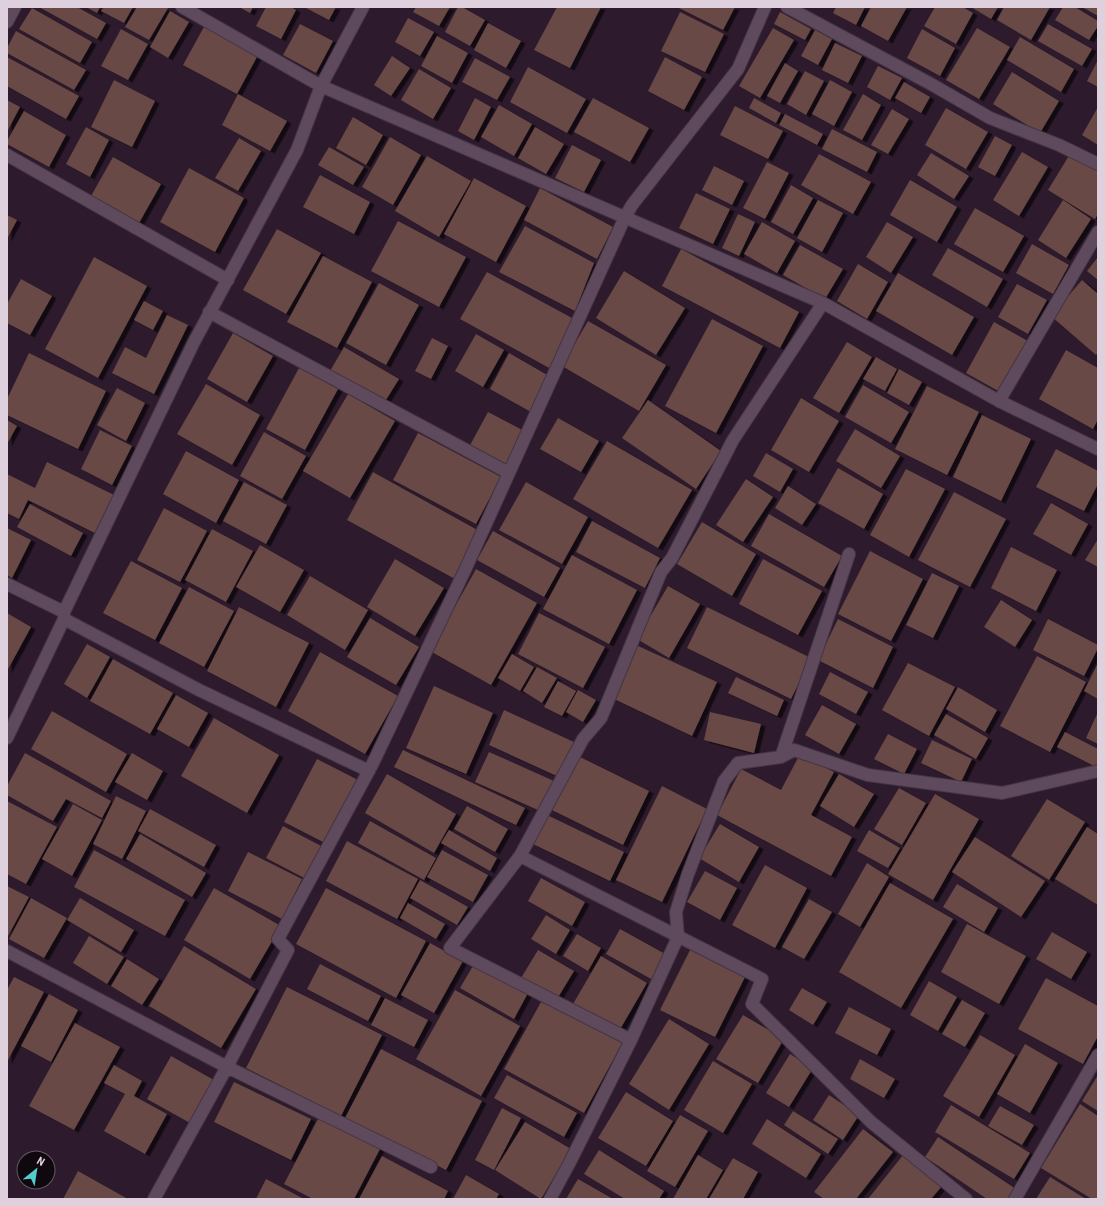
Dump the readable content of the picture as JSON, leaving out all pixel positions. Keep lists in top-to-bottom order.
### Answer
{
  "north": "top right"
}
